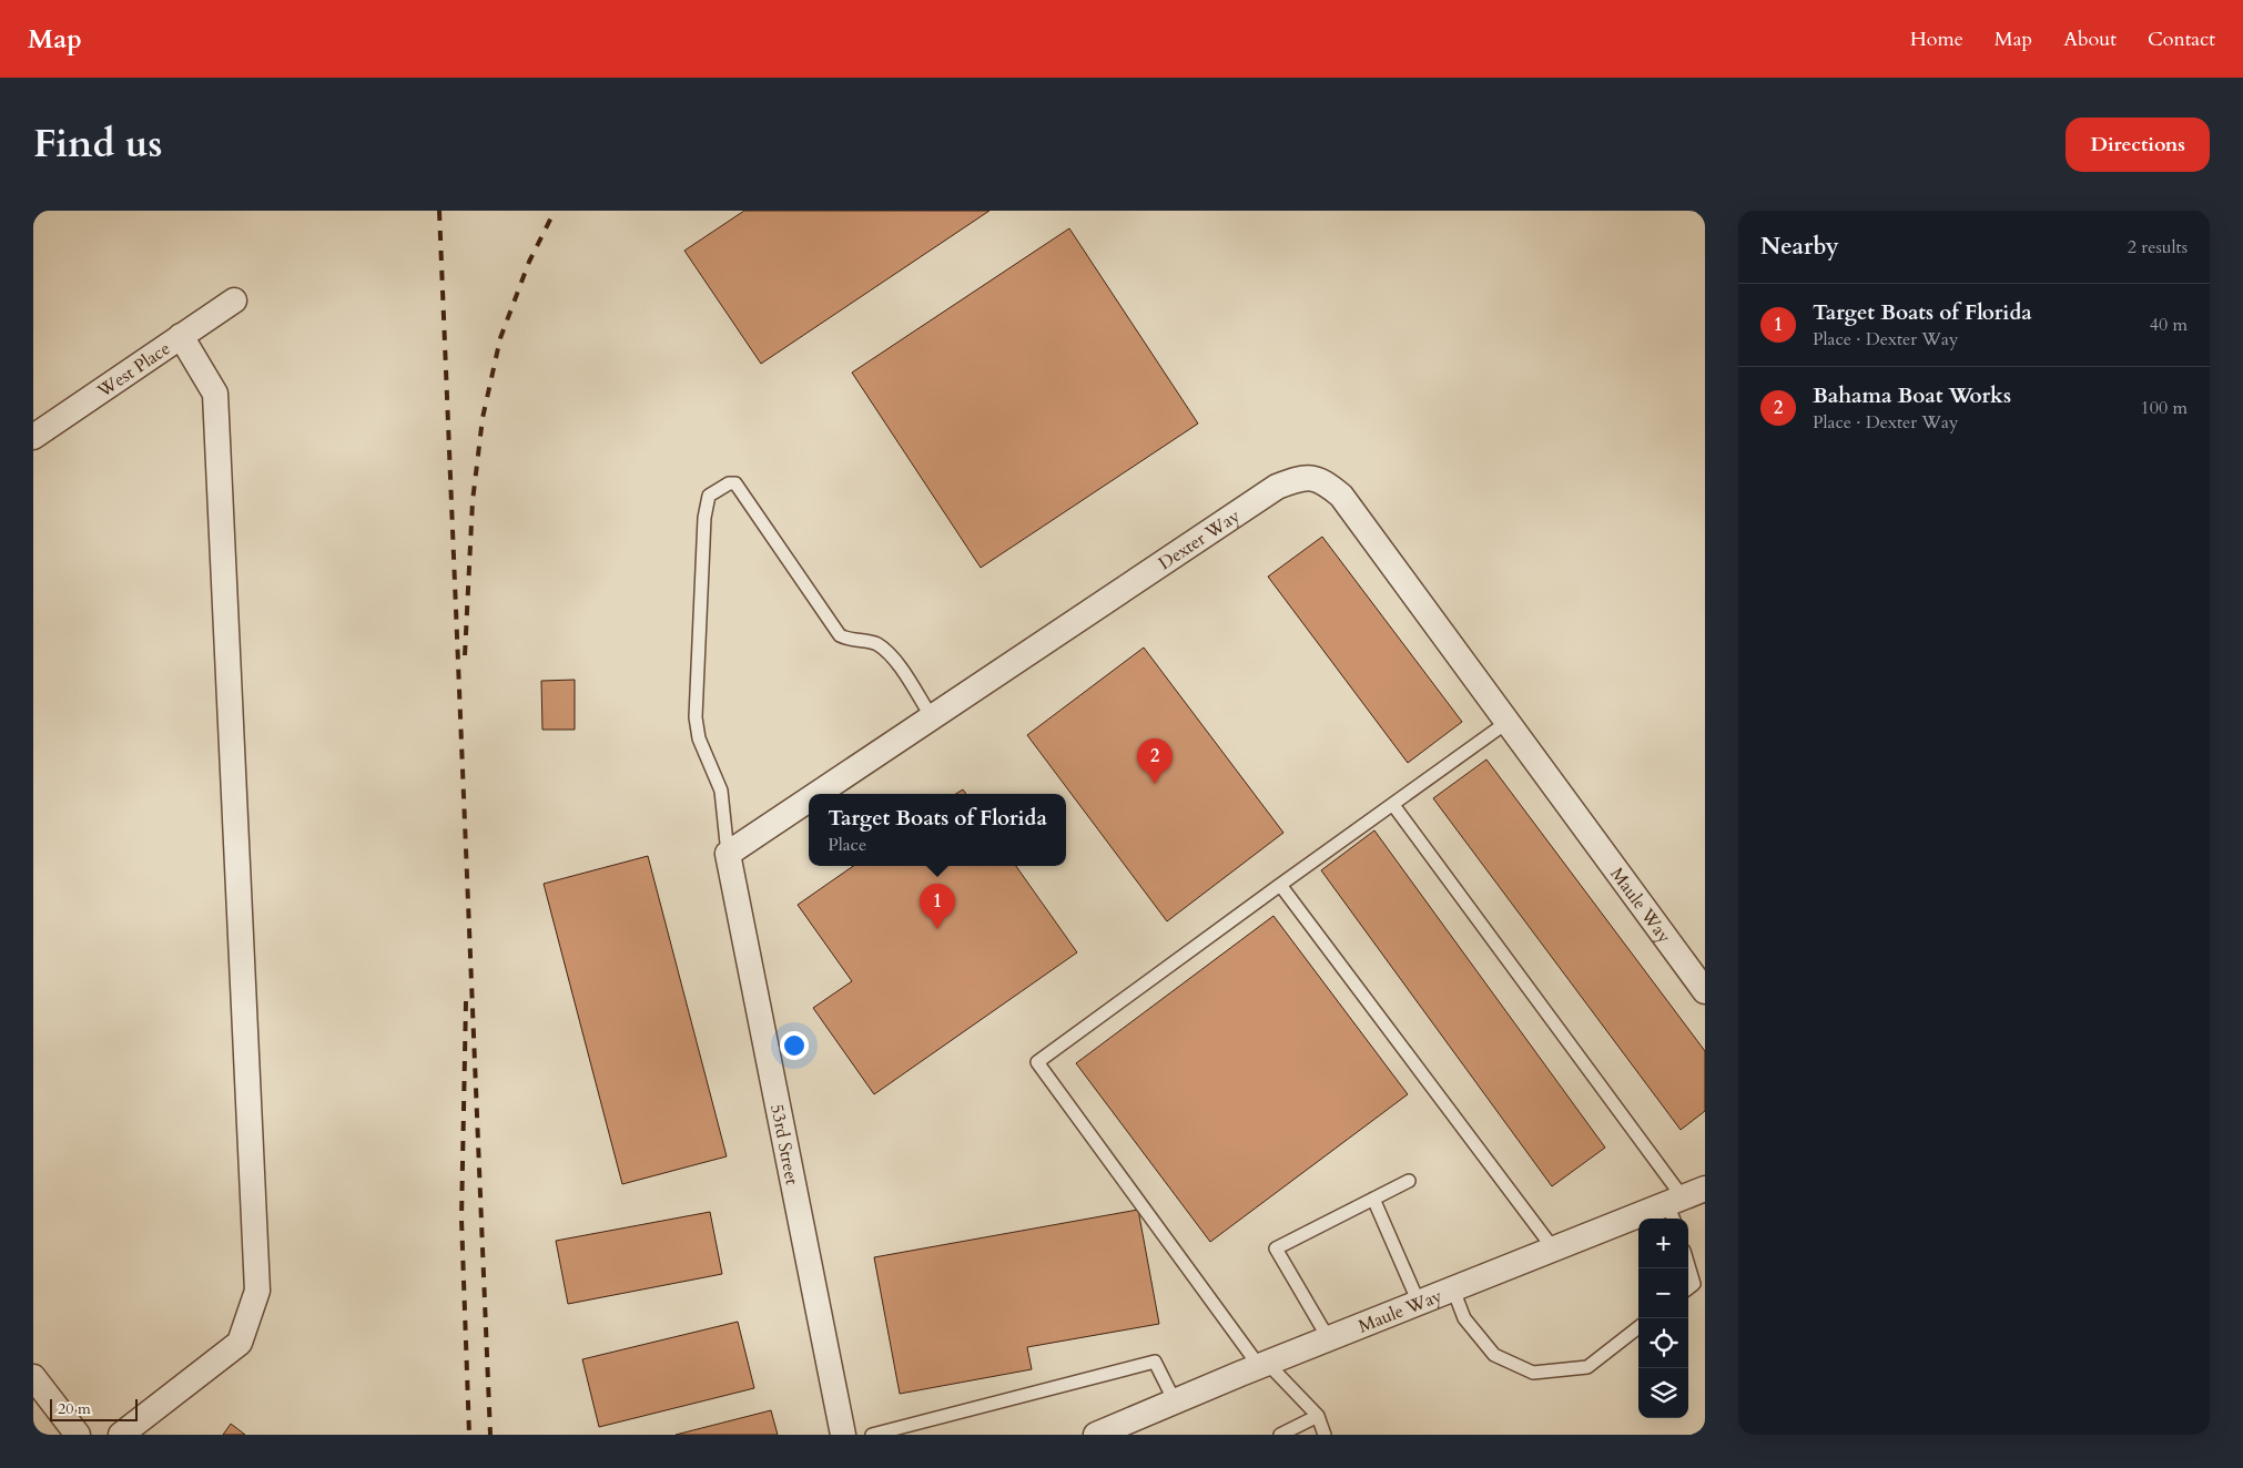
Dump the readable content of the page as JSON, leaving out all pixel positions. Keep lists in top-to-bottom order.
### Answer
{
  "streets": {
    "street": [
      "West Place",
      "Dexter Way",
      "Maule Way",
      "53rd Street"
    ]
  },
  "crossings": [
    ["Dexter Way", "Maule Way"],
    ["Dexter Way", "53rd Street"]
  ],
  "scale_bar": "20 m",
  "page": {
    "header": "Map",
    "nav": [
      "Home",
      "Map",
      "About",
      "Contact"
    ],
    "title": "Find us",
    "buttons": "Directions",
    "heading": ["Nearby", "2 results"],
    "list": [
      {
        "mark": "1",
        "name": "Target Boats of Florida",
        "note": "Place · Dexter Way",
        "value": "40 m"
      },
      {
        "mark": "2",
        "name": "Bahama Boat Works",
        "note": "Place · Dexter Way",
        "value": "100 m"
      }
    ],
    "pins": ["2", "1"],
    "popup": ["Target Boats of Florida", "Place"],
    "map_buttons": ["+", "−"],
    "scale": "20 m"
  }
}
